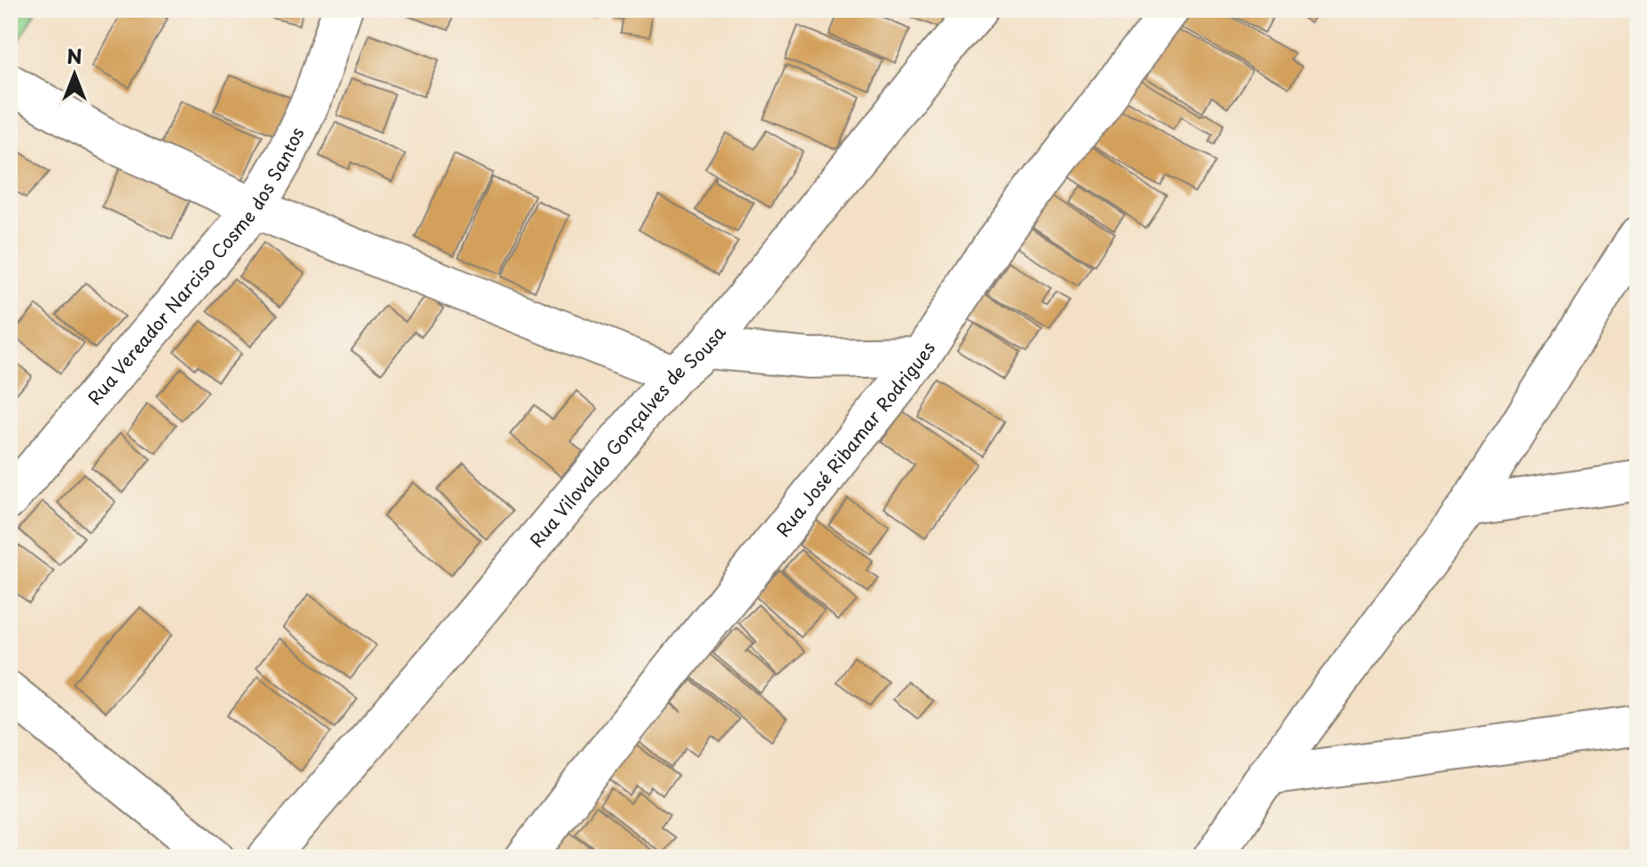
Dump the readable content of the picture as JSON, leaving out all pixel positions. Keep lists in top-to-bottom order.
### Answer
{
  "streets": {
    "street": ["Rua Vereador Narciso Cosme dos Santos", "Rua Vilovaldo Gonçalves de Sousa", "Rua José Ribamar Rodrigues"]
  },
  "north": "top"
}
